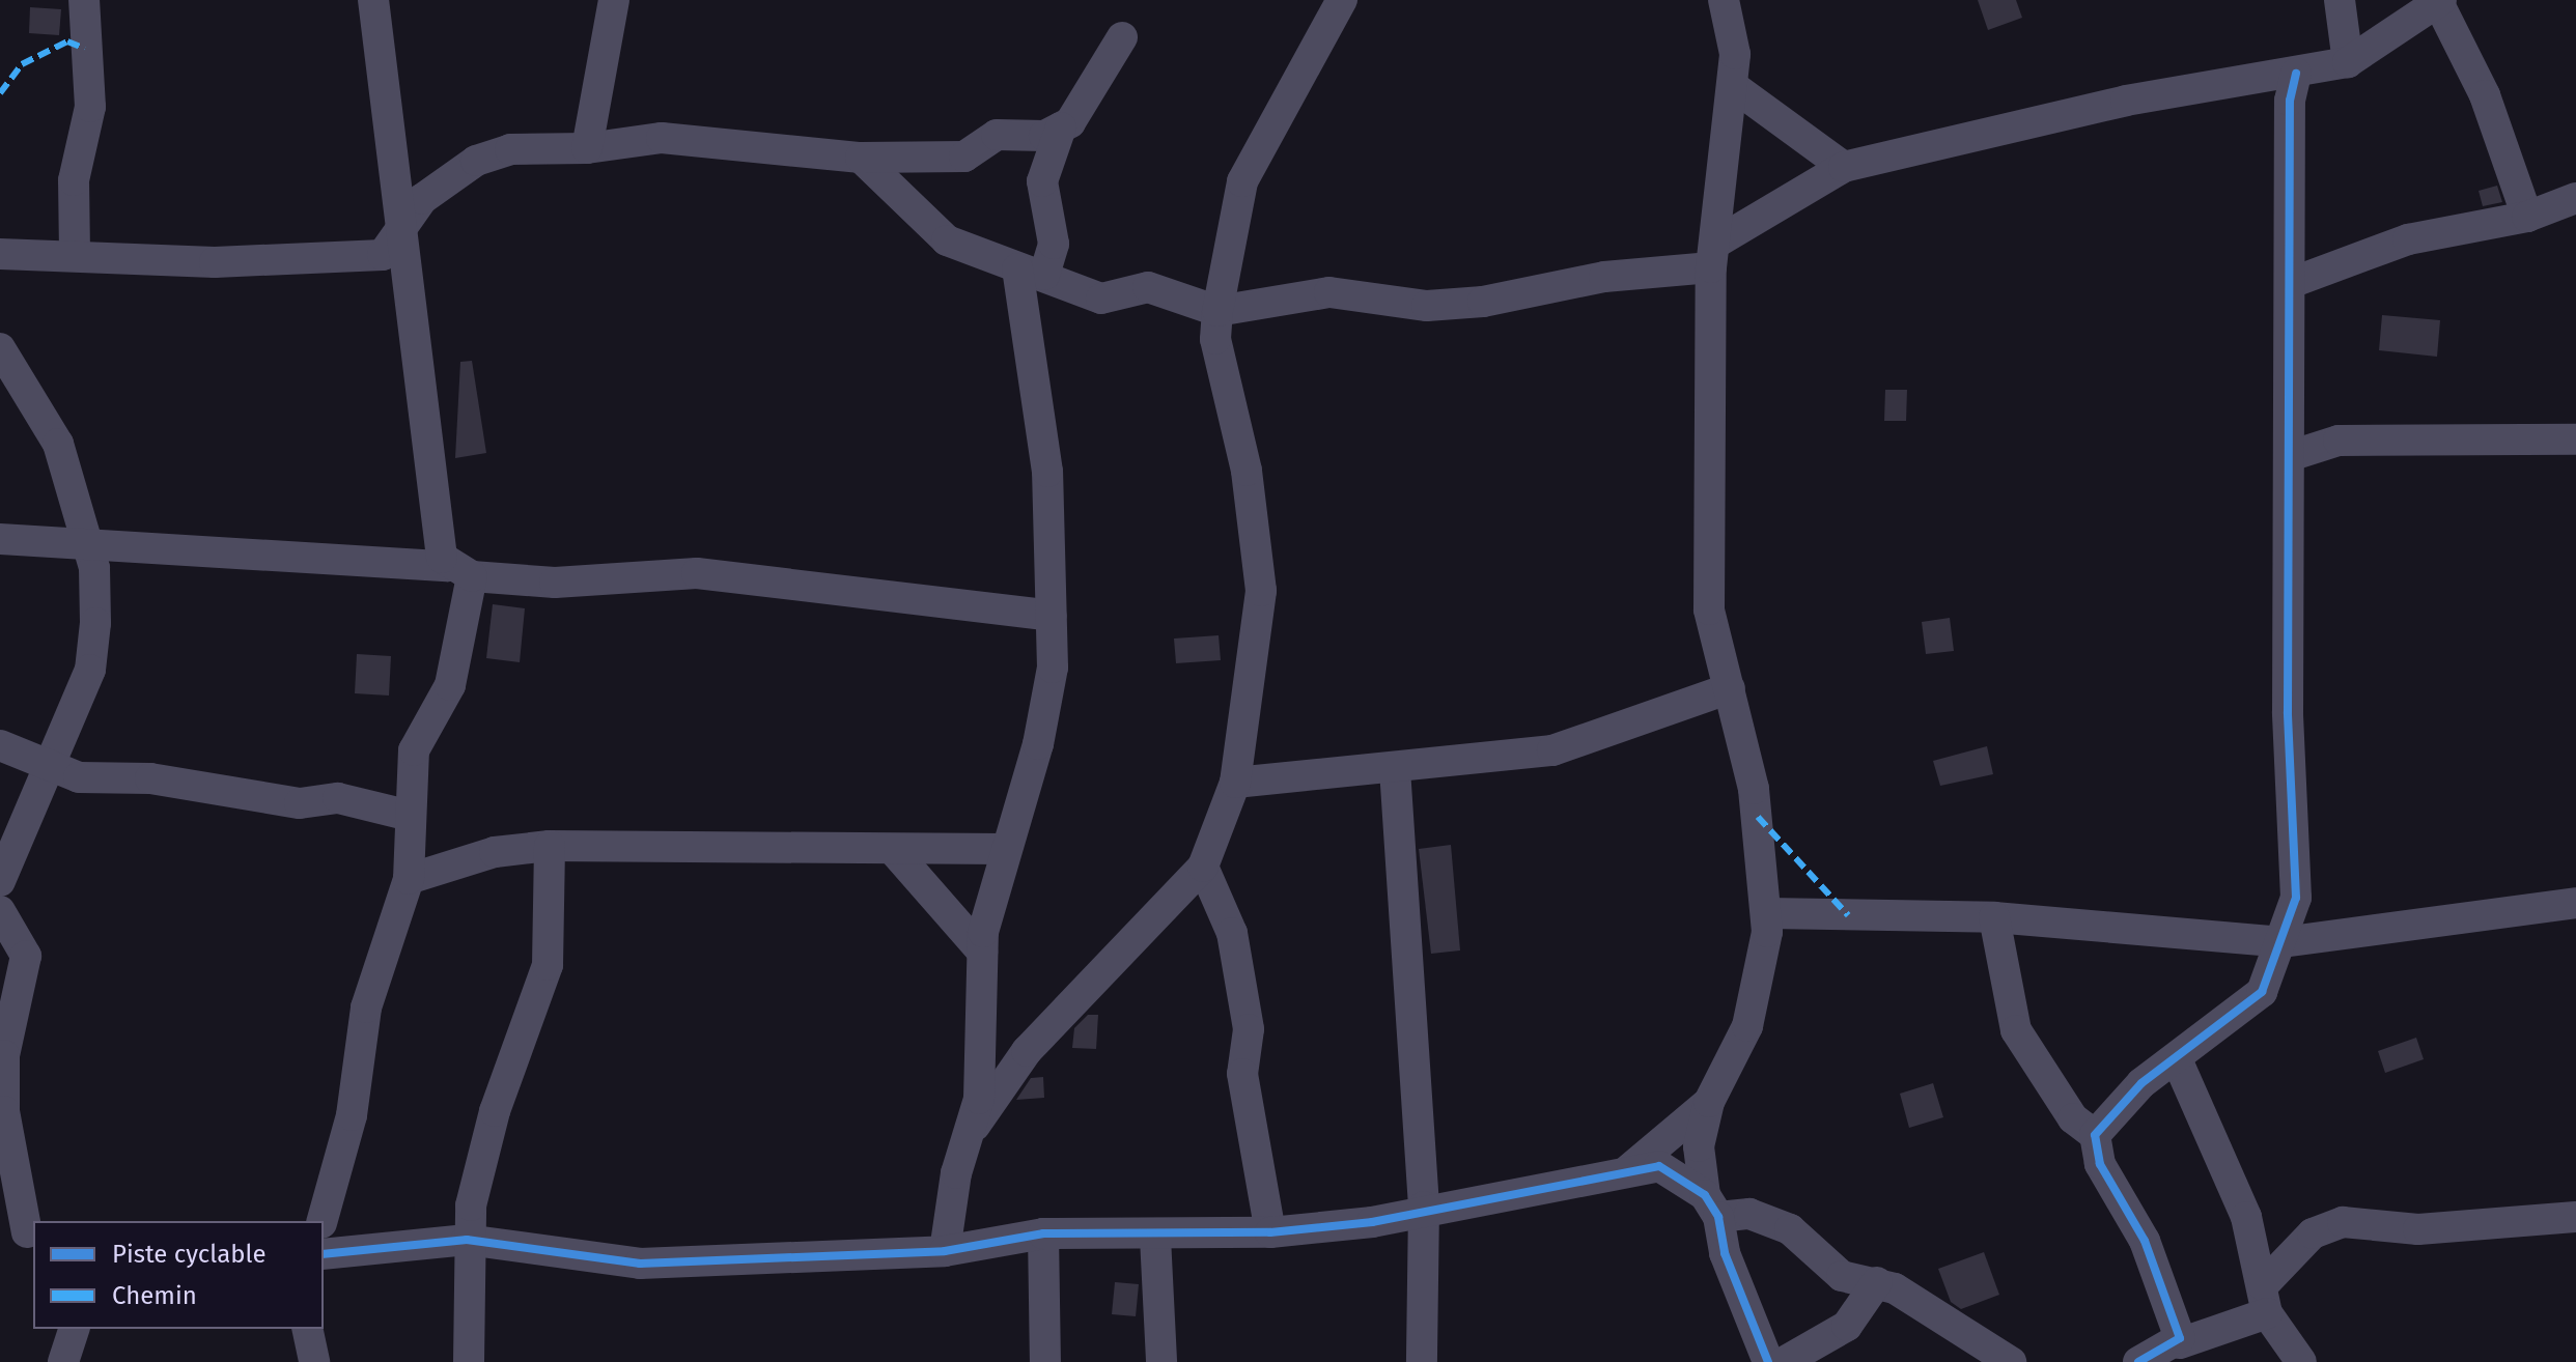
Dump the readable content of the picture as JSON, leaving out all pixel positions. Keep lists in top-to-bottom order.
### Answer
{
  "legend": ["Piste cyclable", "Chemin"]
}
